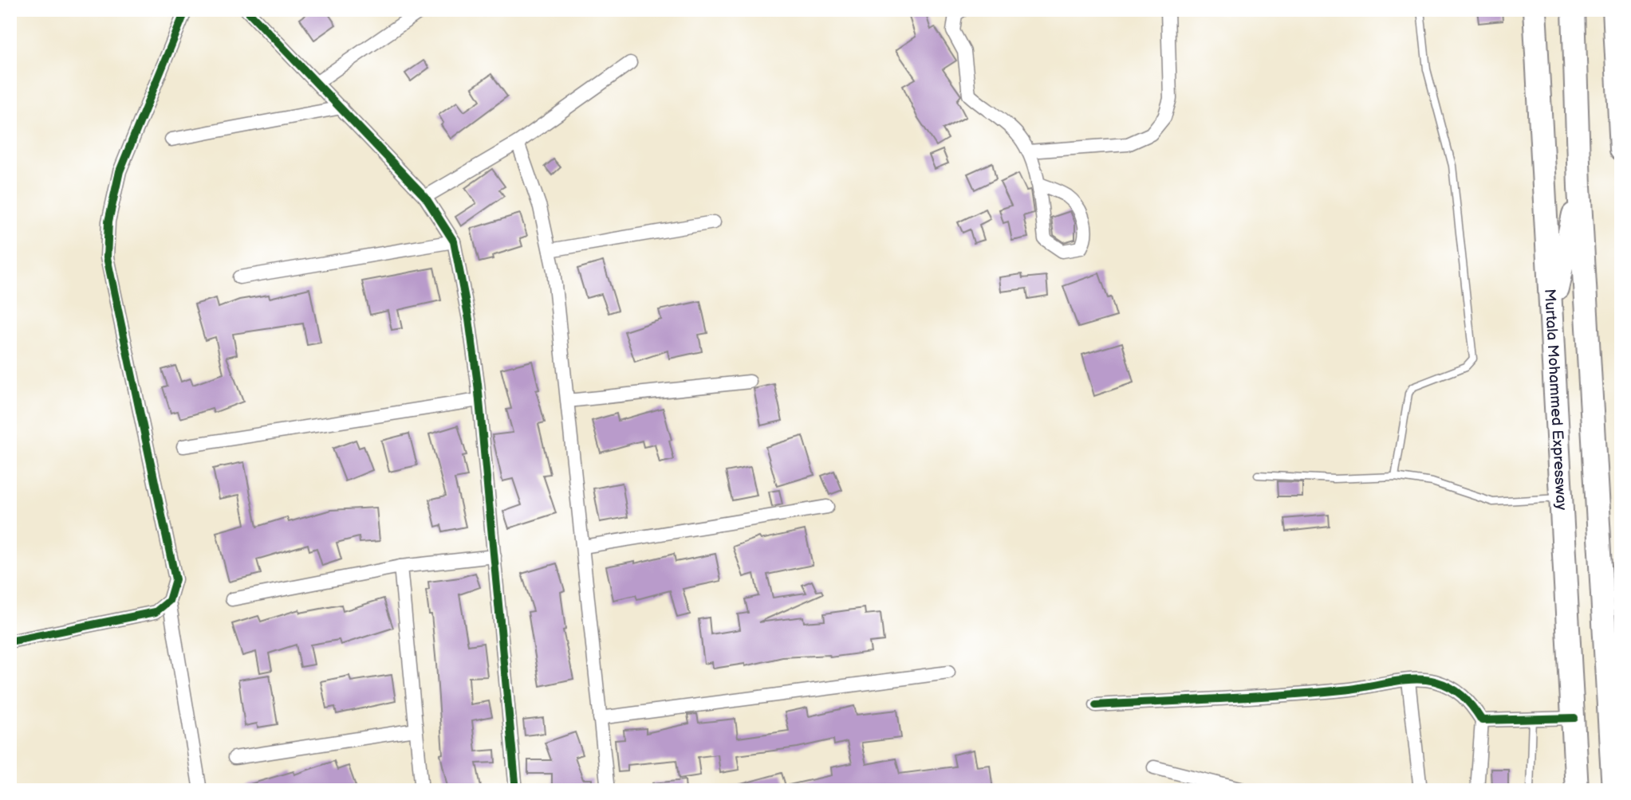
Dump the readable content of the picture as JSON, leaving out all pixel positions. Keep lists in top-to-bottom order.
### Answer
{
  "streets": {
    "highway": ["Murtala Mohammed Expressway"]
  }
}
